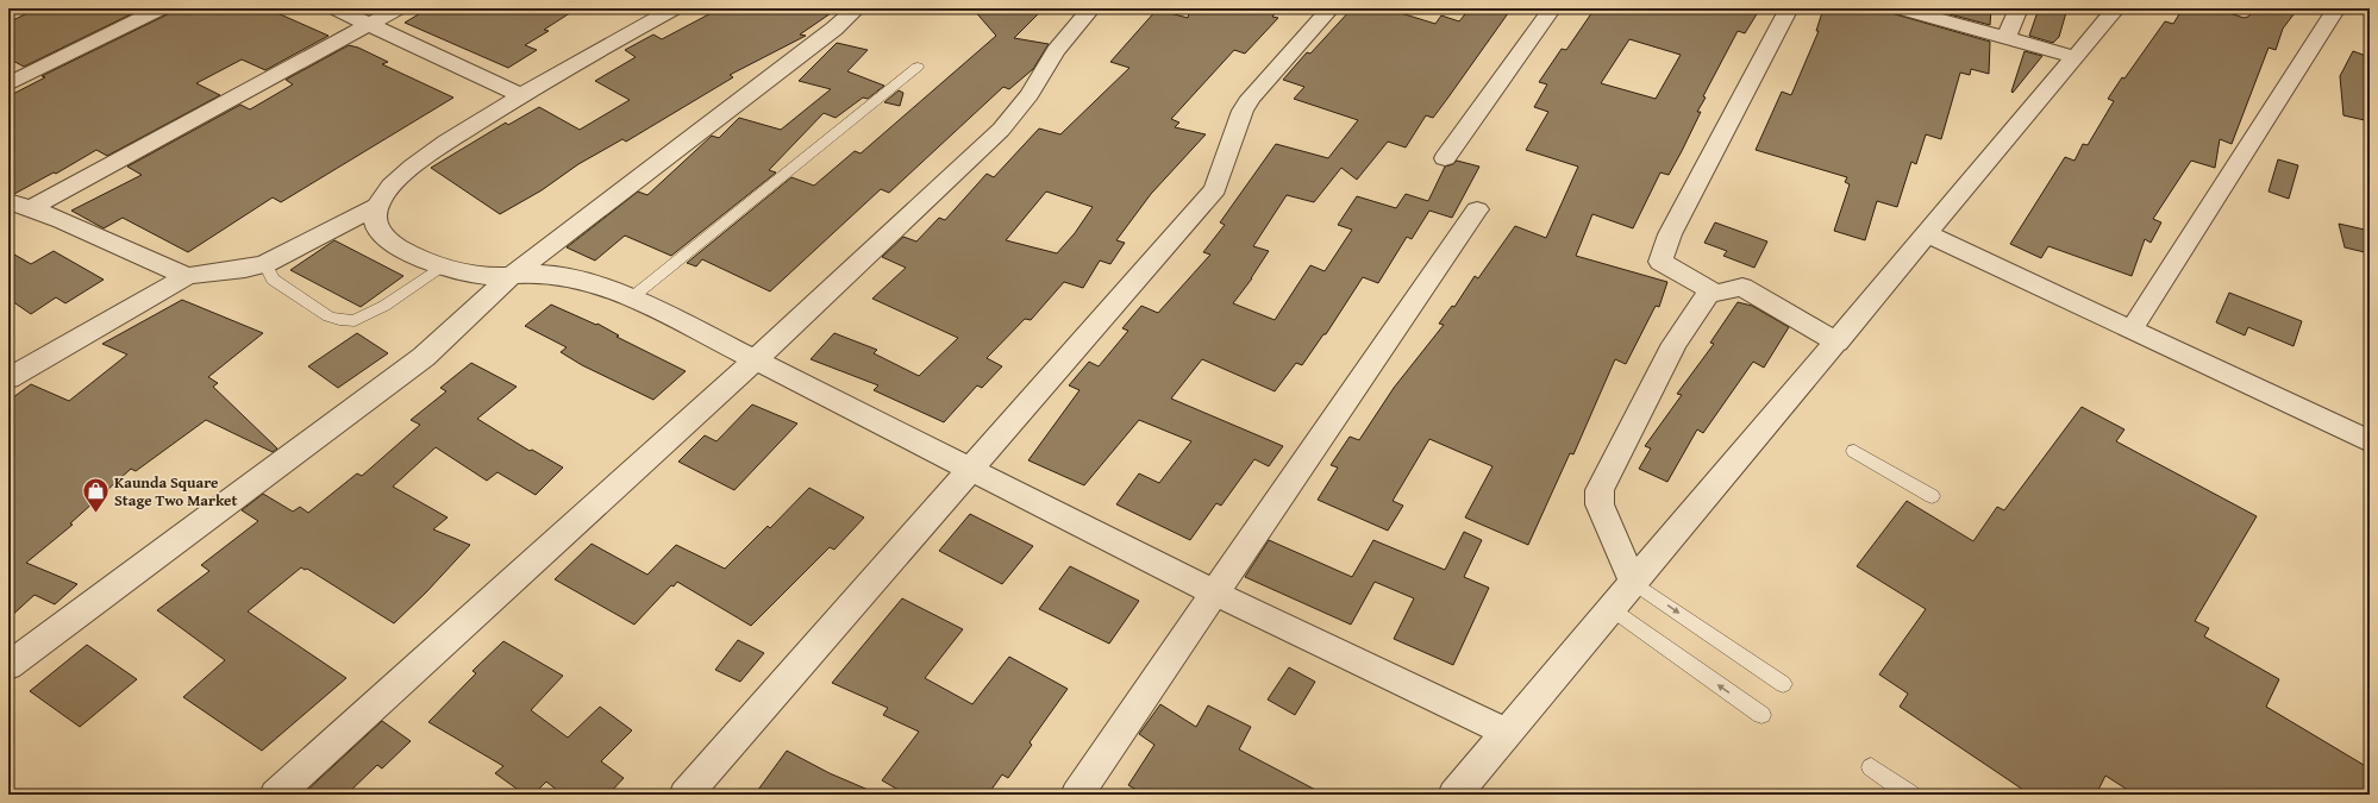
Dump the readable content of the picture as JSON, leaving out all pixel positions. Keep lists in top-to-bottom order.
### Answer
{
  "places": {
    "shop": ["Kaunda Square Stage Two Market"]
  }
}
